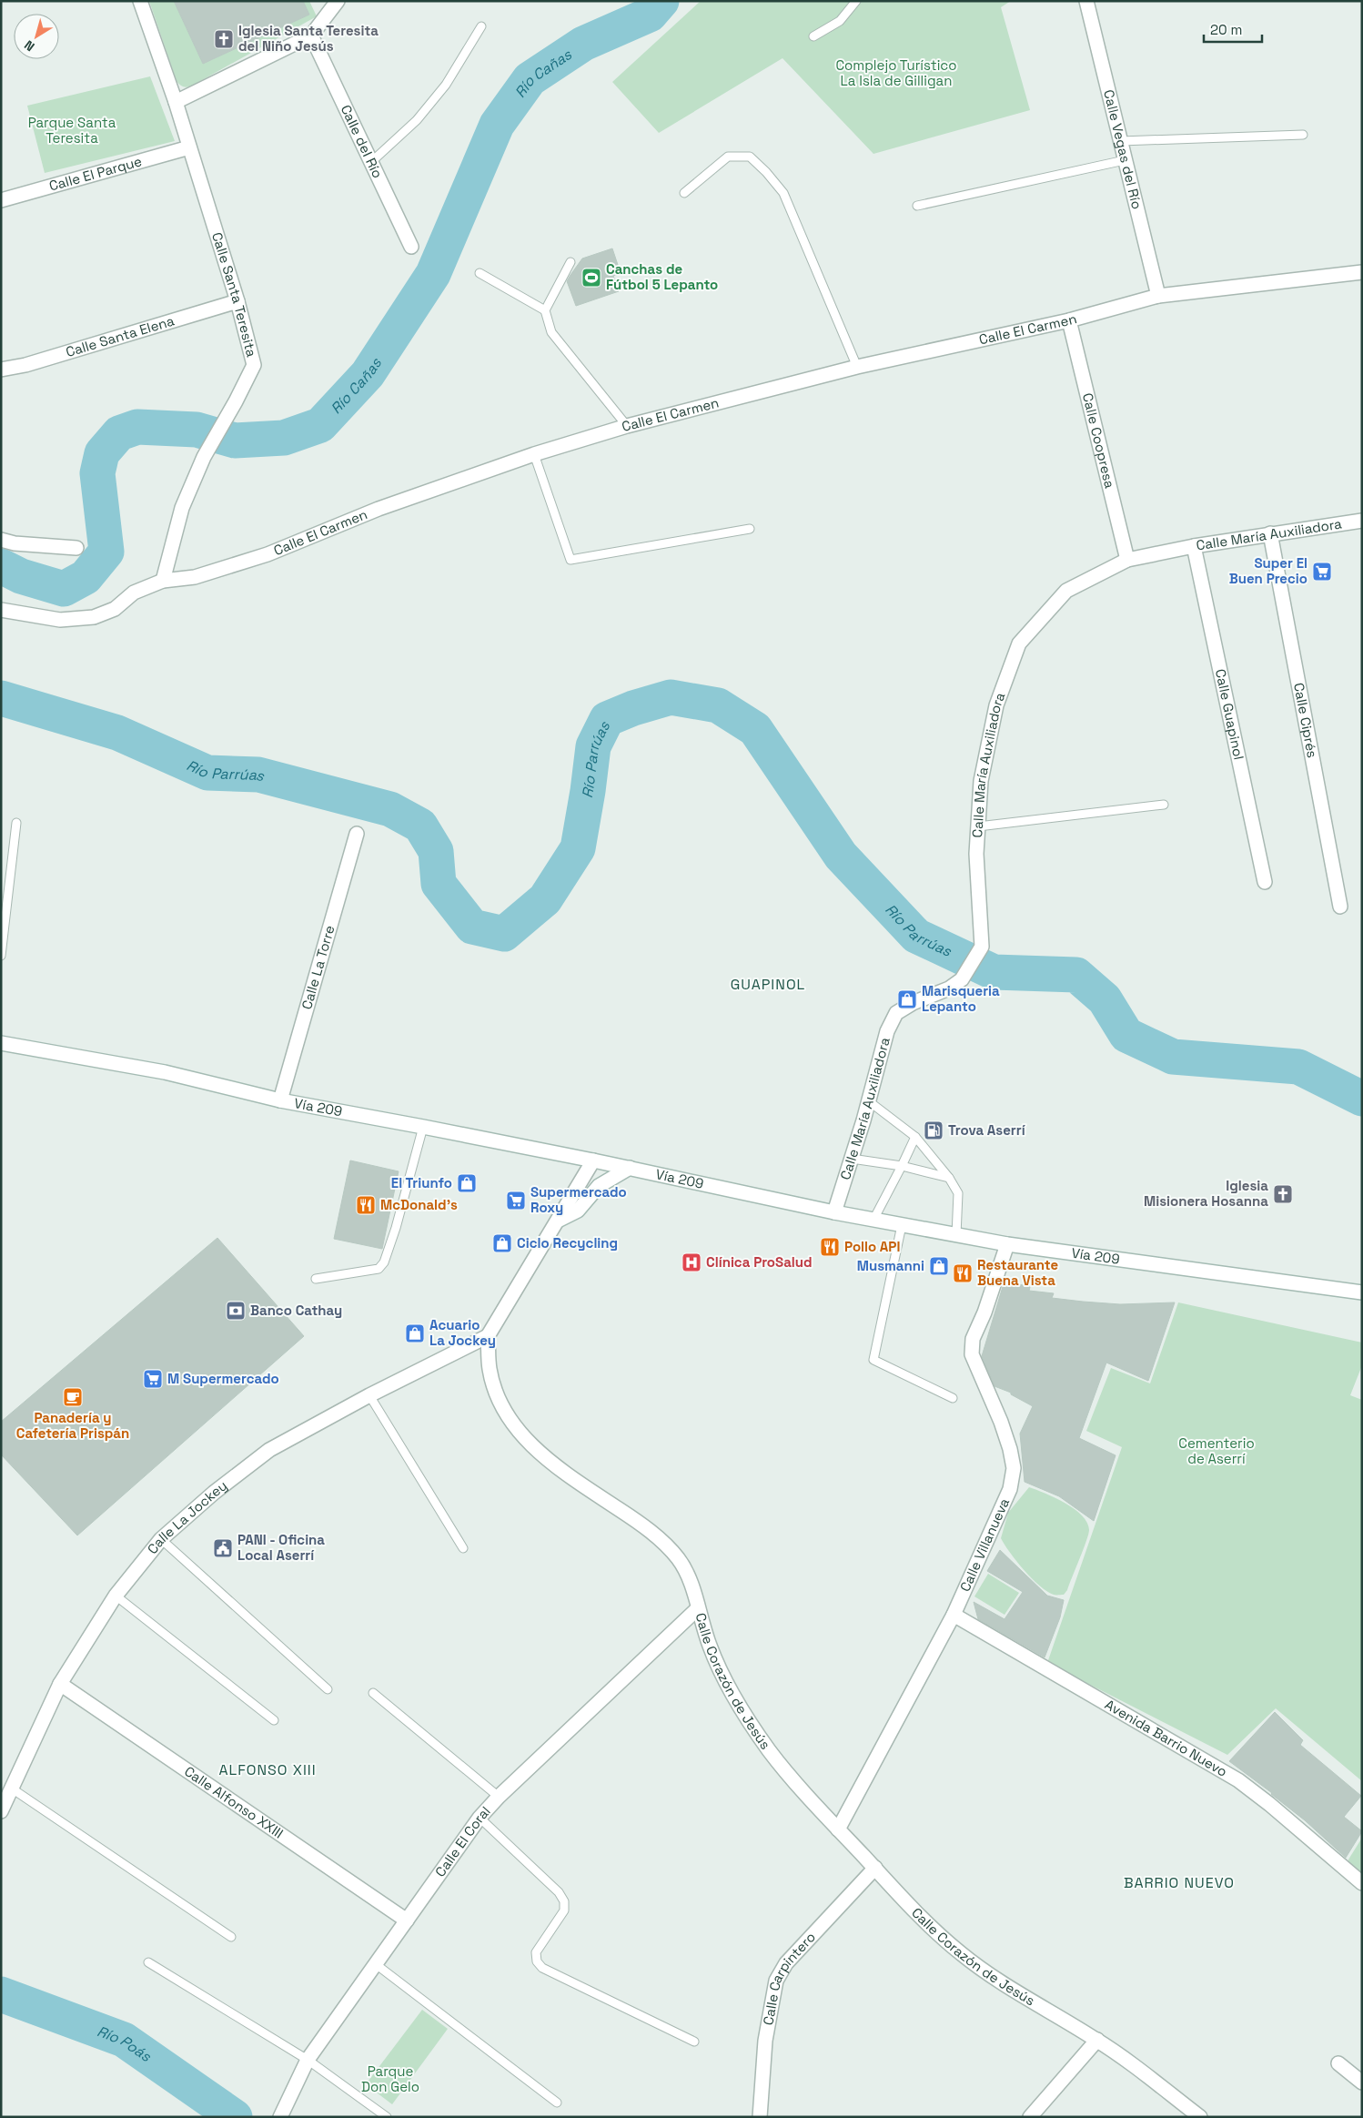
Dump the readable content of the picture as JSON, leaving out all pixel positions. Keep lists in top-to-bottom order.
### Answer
{
  "streets": {
    "street": [
      "Calle del Río",
      "Calle Vegas del Río",
      "Calle El Parque",
      "Calle Santa Teresita",
      "Calle El Carmen",
      "Calle Santa Elena",
      "Calle Coopresa",
      "Calle María Auxiliadora",
      "Calle Guapinol",
      "Calle Ciprés",
      "Calle La Torre",
      "Vía 209",
      "Calle La Jockey",
      "Calle Villanueva",
      "Calle Corazón de Jesús",
      "Avenida Barrio Nuevo",
      "Calle Alfonso XXIII",
      "Calle El Coral",
      "Calle Carpintero"
    ]
  },
  "crossings": [
    ["Calle Vegas del Río", "Calle El Carmen"],
    ["Calle El Parque", "Calle Santa Teresita"],
    ["Calle Santa Teresita", "Calle El Carmen"],
    ["Calle Santa Teresita", "Calle Santa Elena"],
    ["Calle El Carmen", "Calle Coopresa"],
    ["Calle Coopresa", "Calle María Auxiliadora"],
    ["Calle María Auxiliadora", "Calle Guapinol"],
    ["Calle María Auxiliadora", "Calle Ciprés"],
    ["Calle María Auxiliadora", "Vía 209"],
    ["Calle La Torre", "Vía 209"],
    ["Vía 209", "Calle Villanueva"],
    ["Calle La Jockey", "Calle Corazón de Jesús"],
    ["Calle La Jockey", "Calle Alfonso XXIII"],
    ["Calle Villanueva", "Calle Corazón de Jesús"],
    ["Calle Villanueva", "Avenida Barrio Nuevo"],
    ["Calle Corazón de Jesús", "Calle El Coral"],
    ["Calle Corazón de Jesús", "Calle Carpintero"],
    ["Calle Alfonso XXIII", "Calle El Coral"]
  ],
  "districts": ["GUAPINOL", "ALFONSO XIII", "BARRIO NUEVO"],
  "water": ["Río Cañas", "Río Parrúas", "Río Poás"],
  "parks": [
    "Complejo Turístico La Isla de Gilligan",
    "Parque Santa Teresita",
    "Cementerio de Aserrí",
    "Parque Don Gelo"
  ],
  "places": {
    "church": ["Iglesia Santa Teresita del Niño Jesús", "Iglesia Misionera Hosanna"],
    "sports": ["Canchas de Fútbol 5 Lepanto"],
    "supermarket": ["Super El Buen Precio", "Supermercado Roxy", "M Supermercado"],
    "shop": [
      "Marisqueria Lepanto",
      "El Triunfo",
      "Ciclo Recycling",
      "Musmanni",
      "Acuario La Jockey"
    ],
    "fuel station": ["Trova Aserrí"],
    "restaurant": ["McDonald's", "Pollo API", "Restaurante Buena Vista"],
    "hospital": ["Clínica ProSalud"],
    "bank": ["Banco Cathay"],
    "cafe": ["Panadería y Cafetería Prispán"],
    "public building": ["PANI - Oficina Local Aserrí"]
  },
  "scale_bar": "20 m",
  "north": "bottom left"
}
